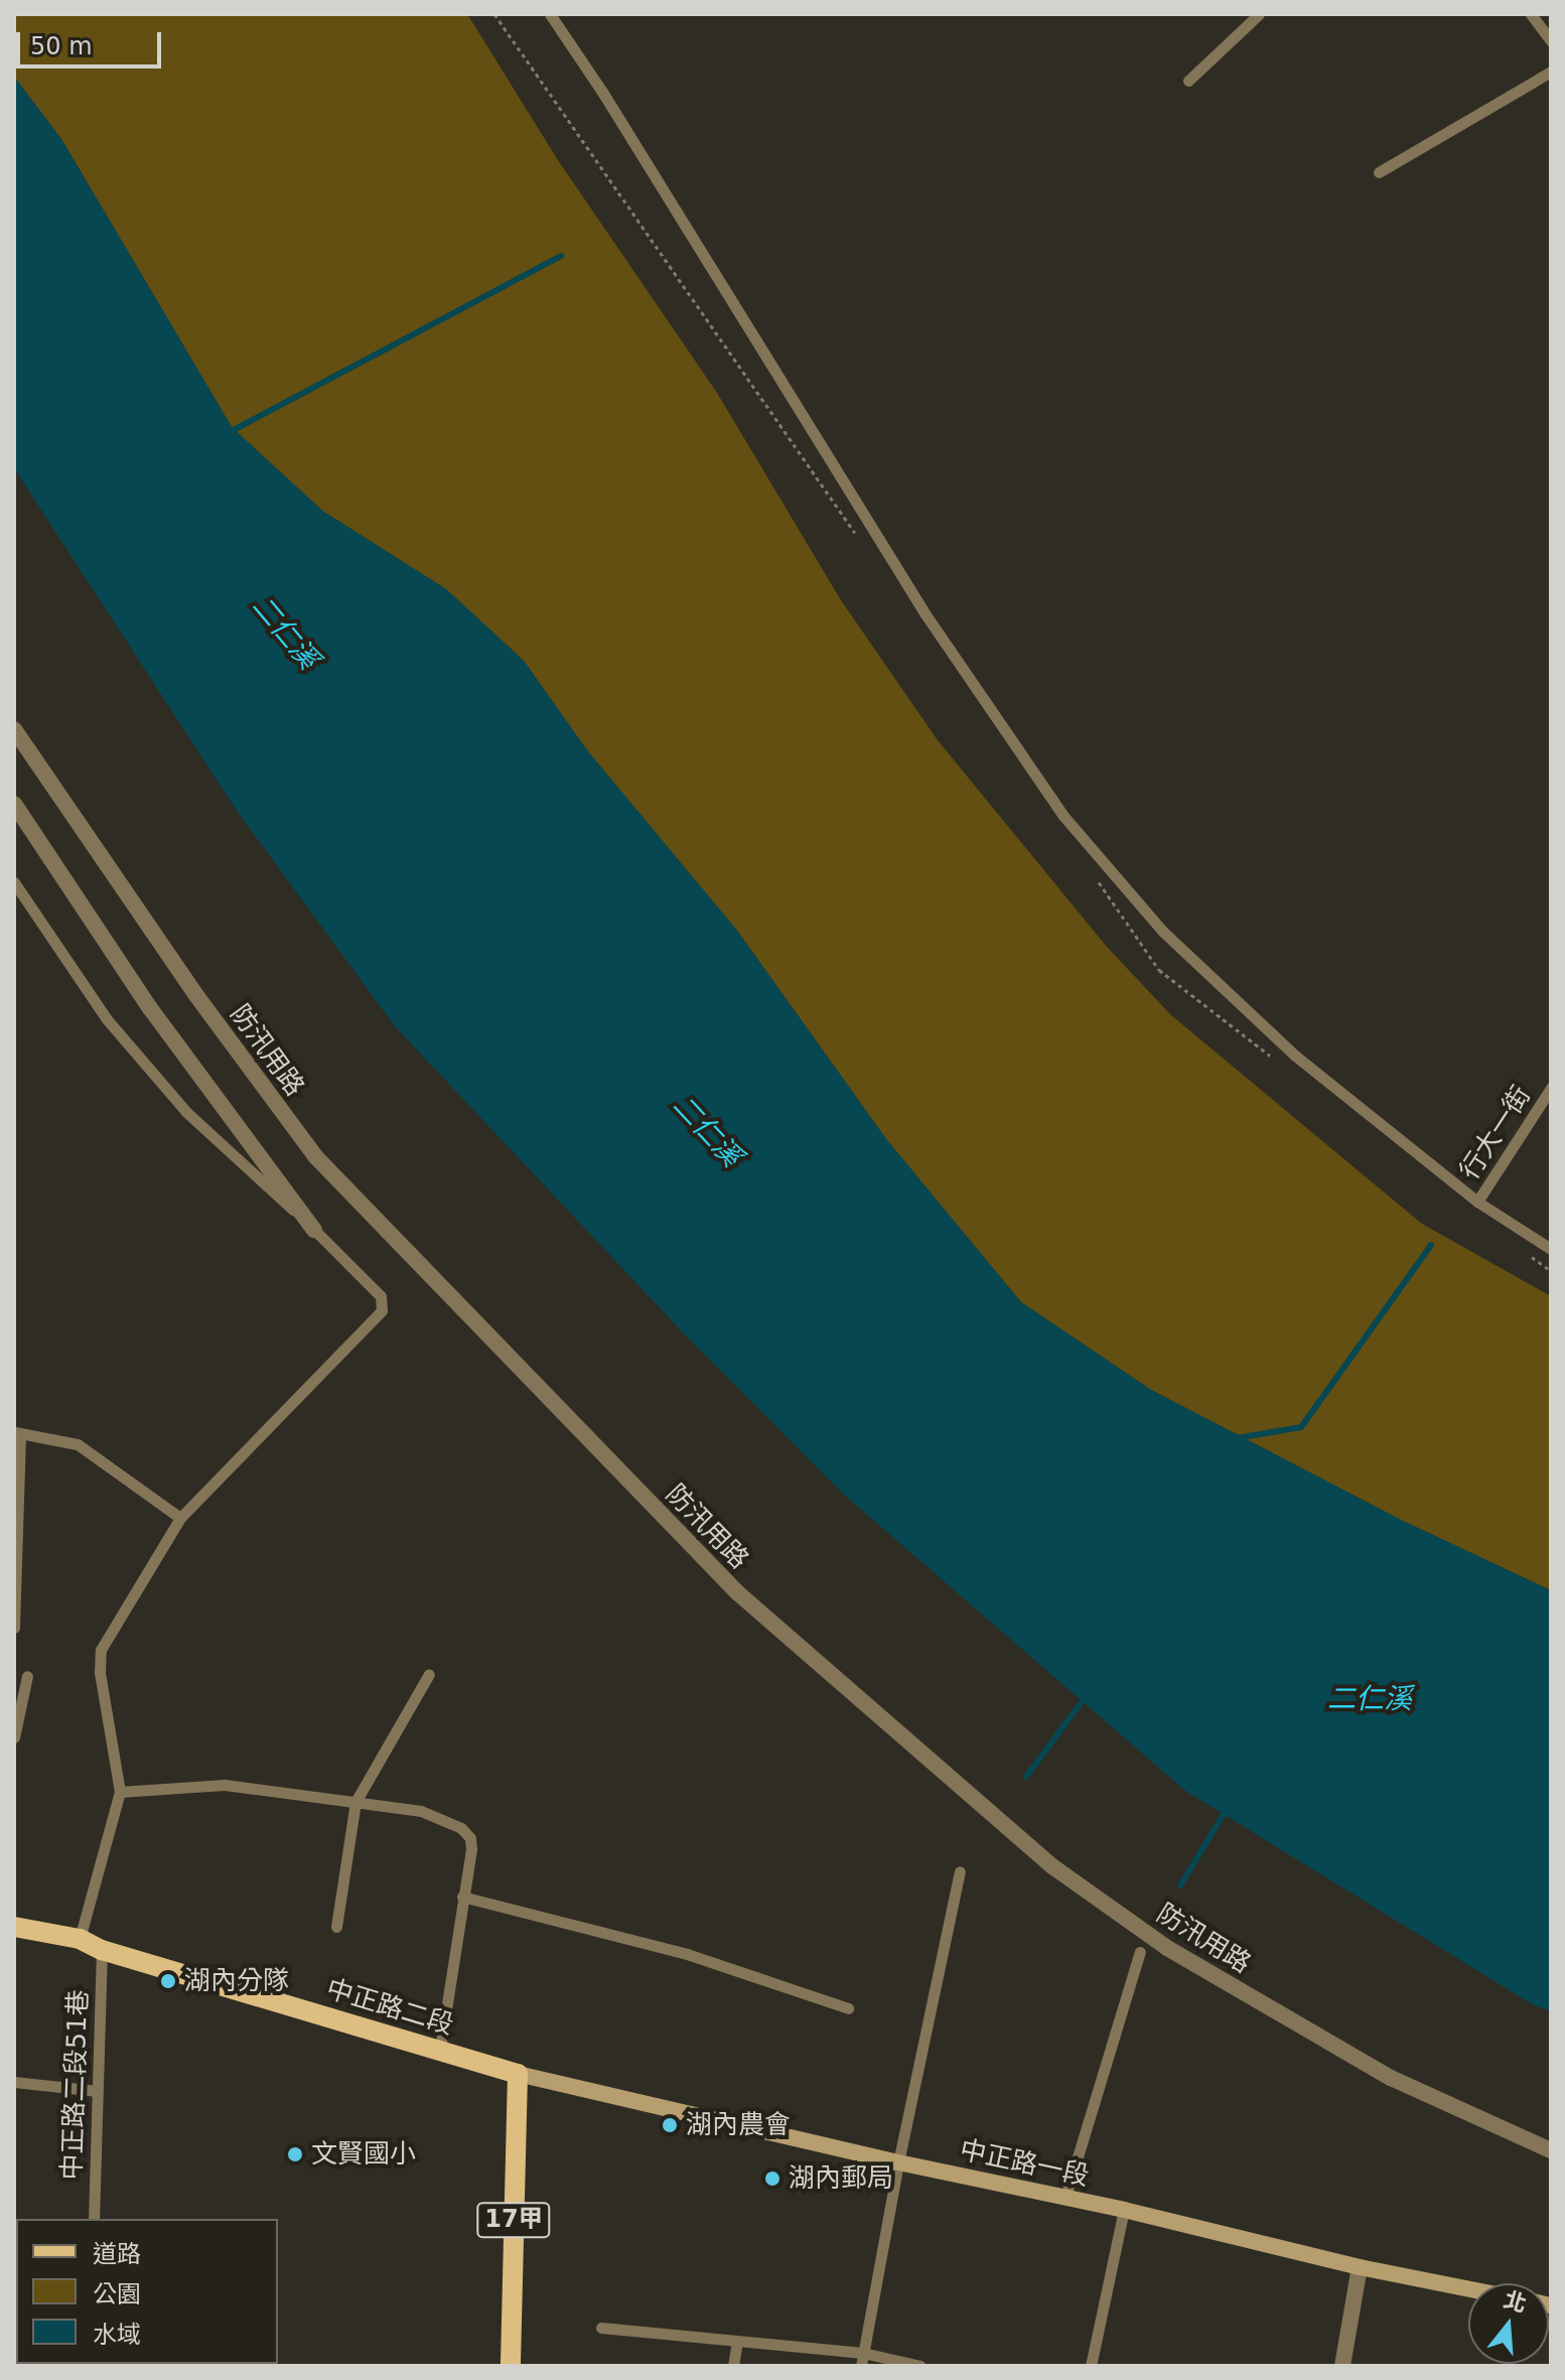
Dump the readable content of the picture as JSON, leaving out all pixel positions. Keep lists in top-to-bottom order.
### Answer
{
  "streets": {
    "main road": ["中正路二段", "17甲"],
    "street": ["防汛用路", "中正路一段"],
    "lane": ["行大一街", "中正路二段51巷"]
  },
  "crossings": [
    ["中正路二段", "中正路二段51巷"],
    ["中正路二段", "中正路一段"],
    ["中正路二段", "17甲"],
    ["中正路一段", "17甲"]
  ],
  "water": ["二仁溪"],
  "places": [
    "湖內分隊",
    "湖內農會",
    "文賢國小",
    "湖內郵局"
  ],
  "legend": ["道路", "公園", "水域"],
  "scale_bar": "50 m",
  "north": "top"
}
